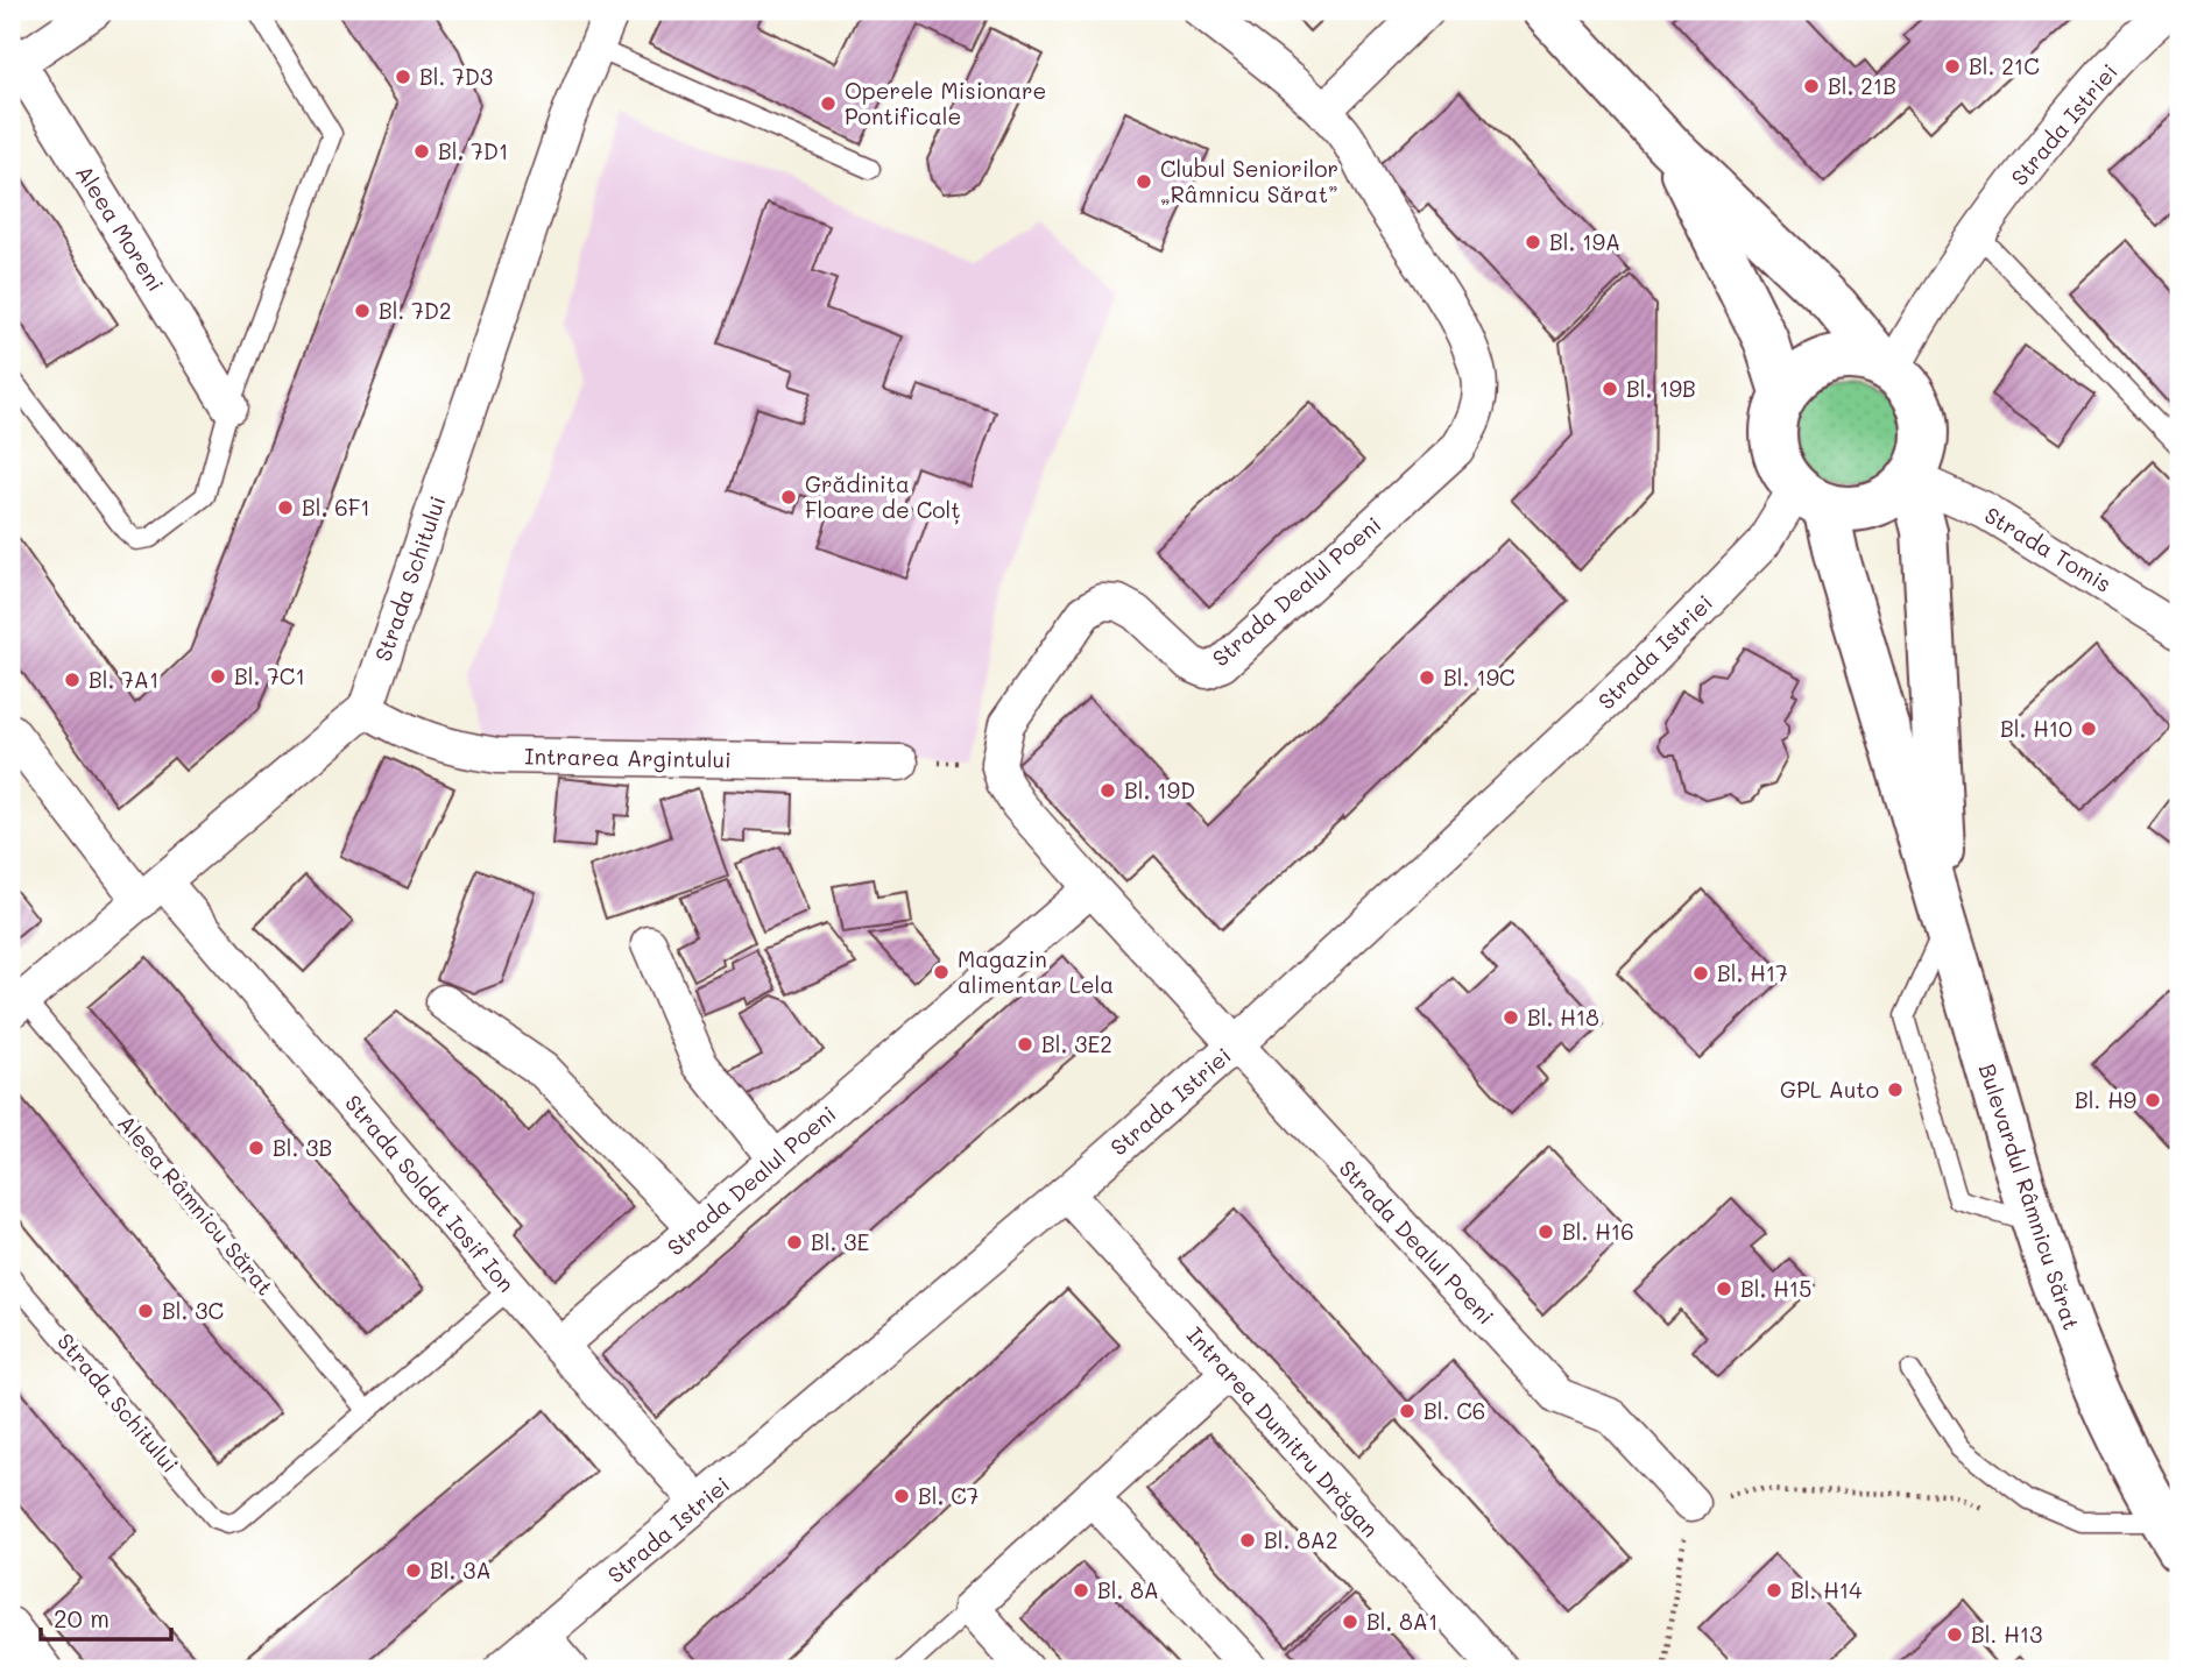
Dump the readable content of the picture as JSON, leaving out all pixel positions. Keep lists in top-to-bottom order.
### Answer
{
  "streets": {
    "street": [
      "Strada Istriei",
      "Aleea Moreni",
      "Strada Tomis",
      "Strada Schitului",
      "Strada Dealul Poeni",
      "Intrarea Argintului",
      "Strada Soldat Iosif Ion",
      "Bulevardul Râmnicu Sărat",
      "Intrarea Dumitru Drăgan"
    ],
    "lane": ["Aleea Râmnicu Sărat"]
  },
  "crossings": [
    ["Strada Istriei", "Strada Tomis"],
    ["Strada Istriei", "Strada Dealul Poeni"],
    ["Strada Istriei", "Strada Soldat Iosif Ion"],
    ["Strada Istriei", "Bulevardul Râmnicu Sărat"],
    ["Strada Istriei", "Intrarea Dumitru Drăgan"],
    ["Strada Tomis", "Bulevardul Râmnicu Sărat"],
    ["Strada Schitului", "Intrarea Argintului"],
    ["Strada Schitului", "Aleea Râmnicu Sărat"],
    ["Strada Dealul Poeni", "Strada Soldat Iosif Ion"]
  ],
  "places": [
    "Bl. 21C",
    "Bl. 7D3",
    "Bl. 21B",
    "Operele Misionare Pontificale",
    "Bl. 7D1",
    "Clubul Seniorilor „Râmnicu Sărat”",
    "Bl. 19A",
    "Bl. 7D2",
    "Bl. 19B",
    "Grădinița Floare de Colț",
    "Bl. 6F1",
    "Bl. 7C1",
    "Bl. 19C",
    "Bl. 7A1",
    "Bl. H10",
    "Bl. 19D",
    "Magazin alimentar Lela",
    "Bl. H17",
    "Bl. H18",
    "Bl. 3E2",
    "GPL Auto",
    "Bl. H9",
    "Bl. 3B",
    "Bl. H16",
    "Bl. 3E",
    "Bl. H15",
    "Bl. 3C",
    "Bl. C6",
    "Bl. C7",
    "Bl. 8A2",
    "Bl. 3A",
    "Bl. 8A",
    "Bl. H14",
    "Bl. 8A1",
    "Bl. H13"
  ],
  "scale_bar": "20 m"
}
